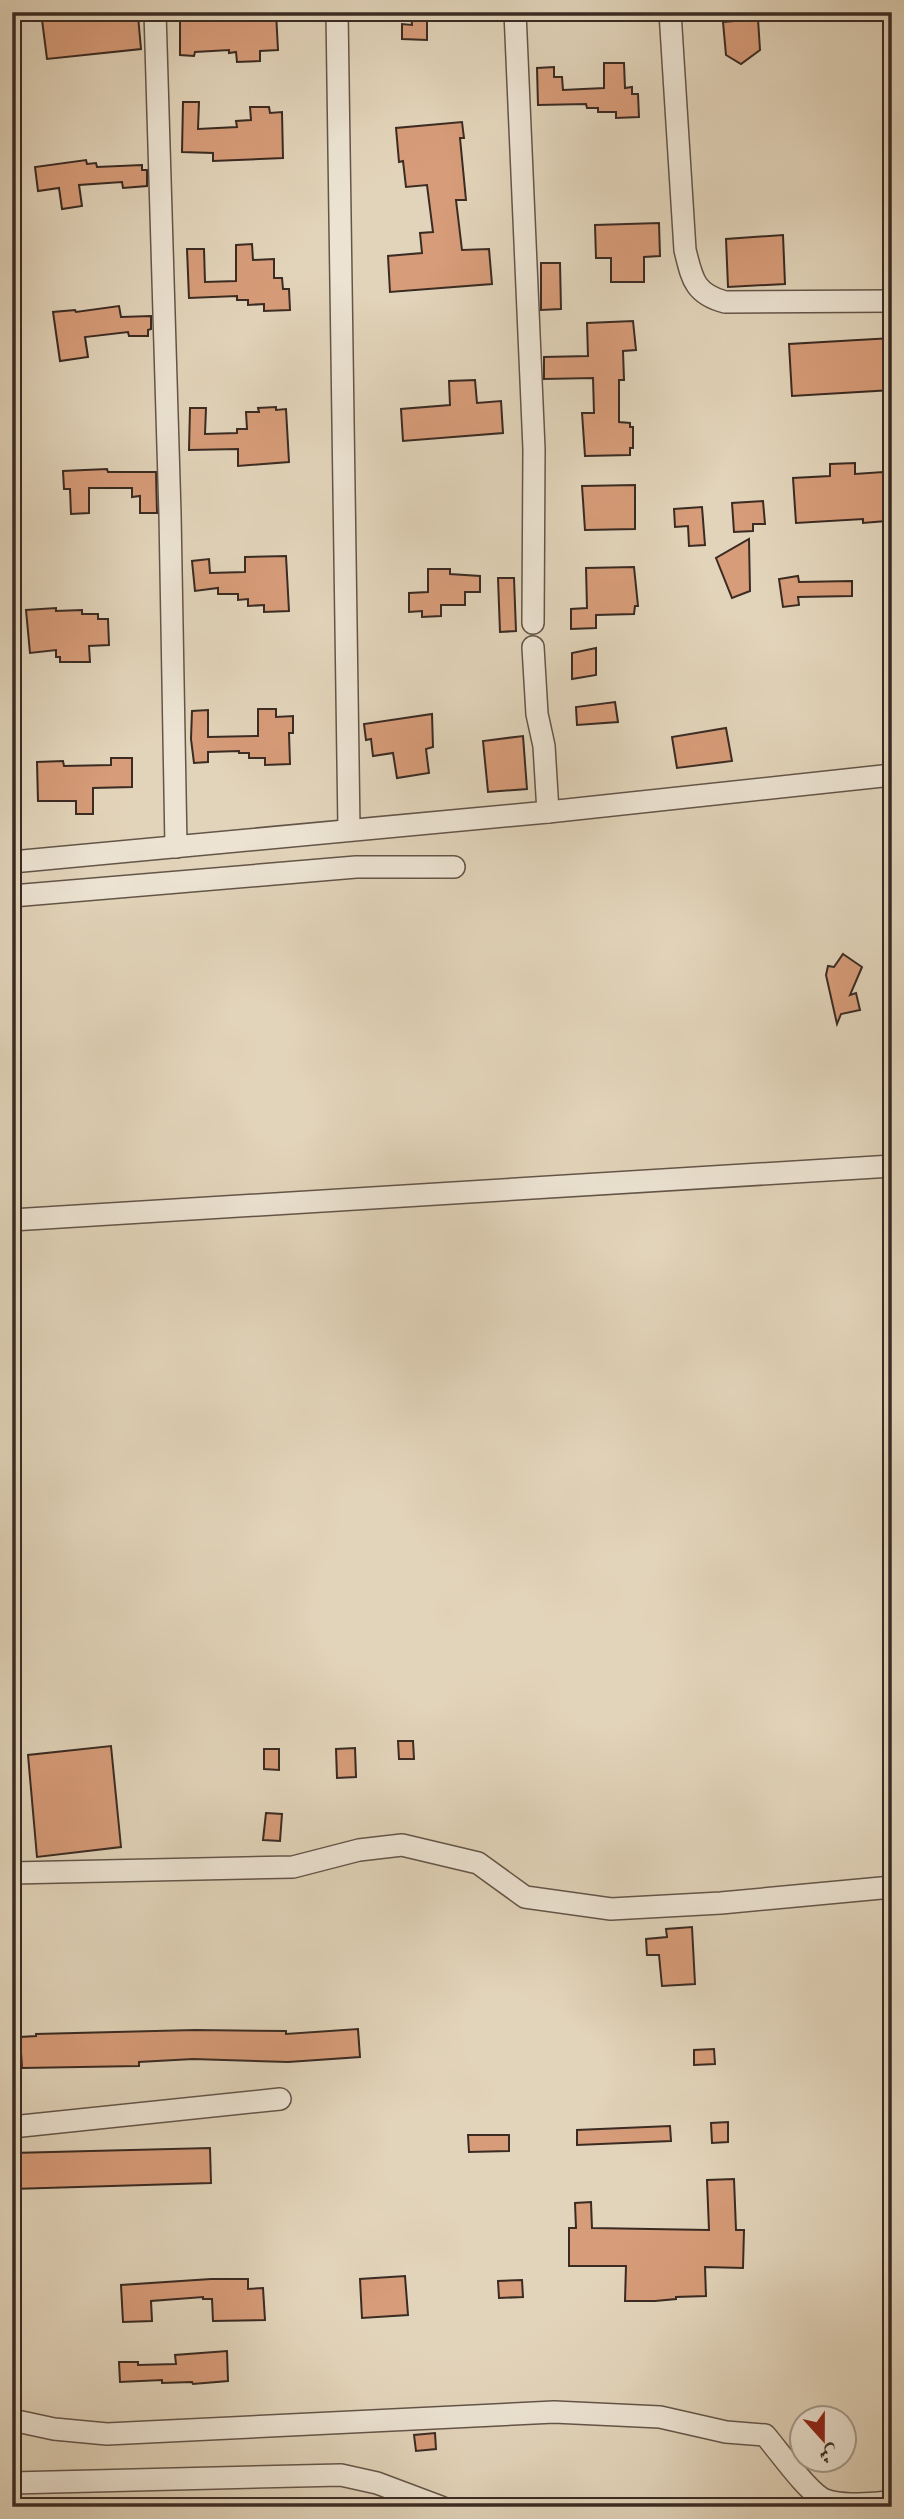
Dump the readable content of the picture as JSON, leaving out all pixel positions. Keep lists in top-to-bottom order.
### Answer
{
  "north": "bottom"
}
